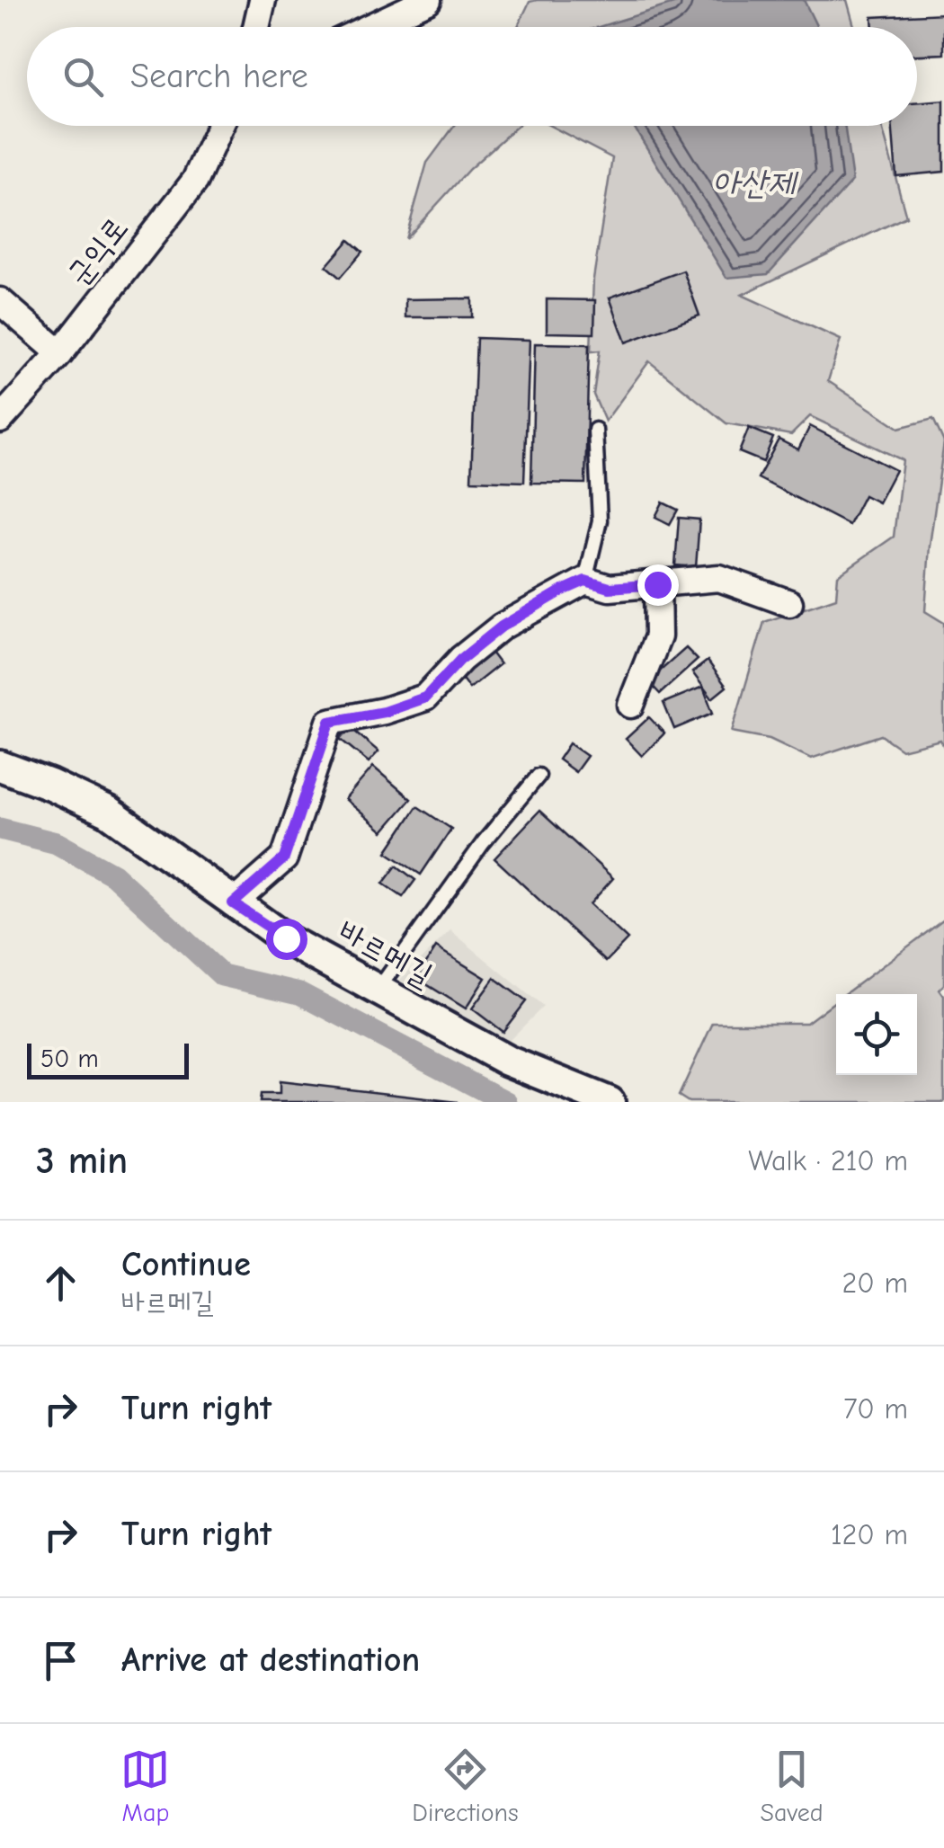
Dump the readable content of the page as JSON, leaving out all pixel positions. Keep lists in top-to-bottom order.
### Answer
{
  "streets": {
    "street": ["군익로", "바르메길"]
  },
  "water": ["아산제"],
  "scale_bar": "50 m",
  "page": {
    "search": "Search here",
    "scale": "50 m",
    "heading": ["3 min", "Walk · 210 m"],
    "list": [
      ["Continue", "바르메길", "20 m"],
      ["Turn right", "70 m"],
      ["Turn right", "120 m"],
      "Arrive at destination"
    ],
    "nav": ["Map", "Directions", "Saved"]
  }
}
